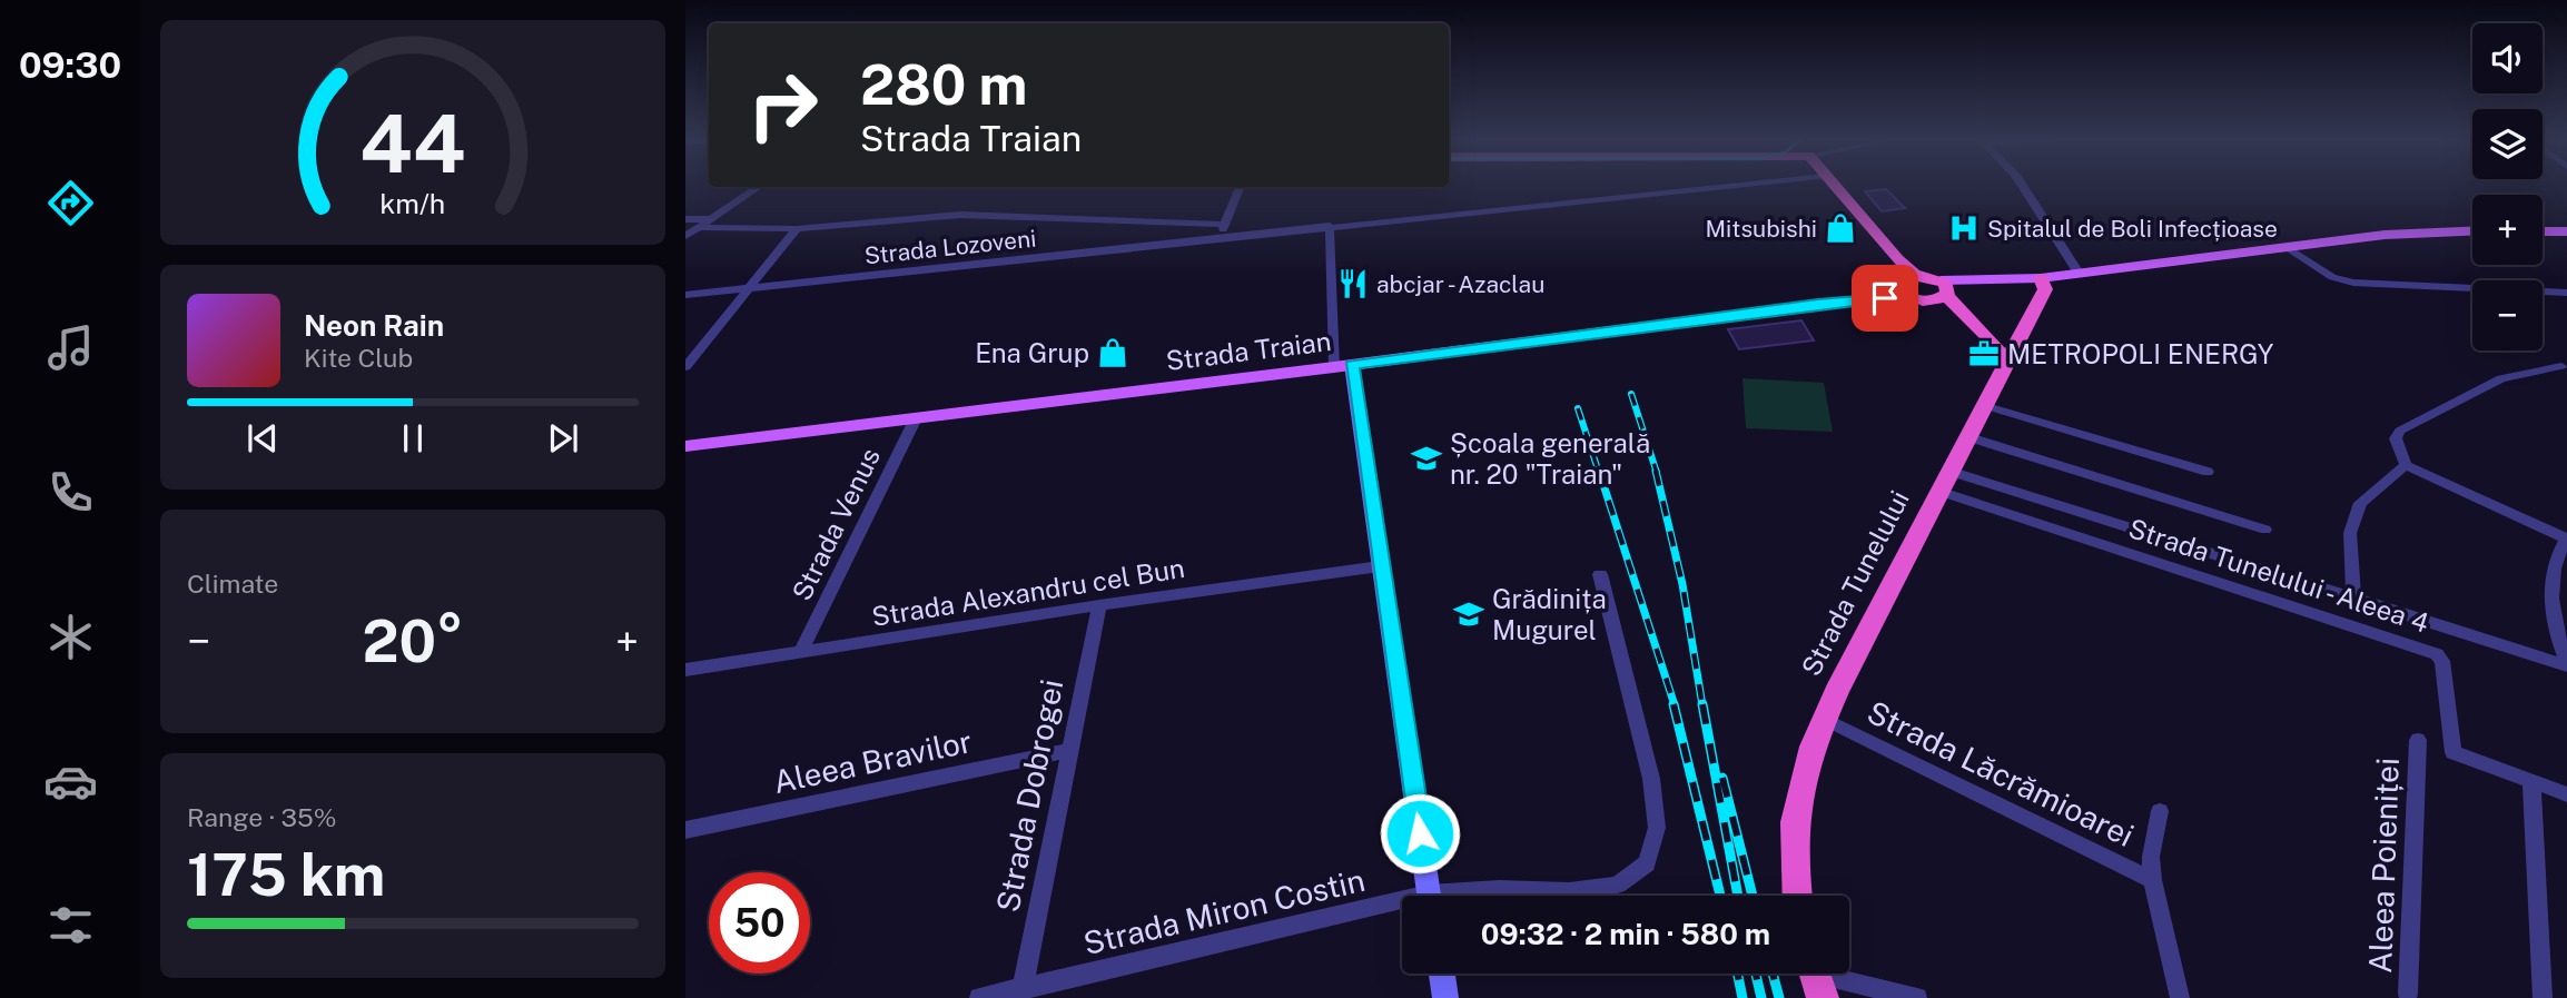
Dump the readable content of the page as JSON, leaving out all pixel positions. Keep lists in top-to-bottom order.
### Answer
{
  "streets": {
    "highway": ["Strada Tunelului"],
    "main road": ["Strada Traian"],
    "street": [
      "Strada Lozoveni",
      "Strada Venus",
      "Strada Tunelului - Aleea 4",
      "Strada Alexandru cel Bun",
      "Aleea Bravilor",
      "Strada Lăcrămioarei",
      "Strada Dobrogei",
      "Aleea Poieniței",
      "Strada Miron Costin"
    ]
  },
  "crossings": [
    ["Strada Traian", "Strada Venus"],
    ["Strada Venus", "Strada Alexandru cel Bun"],
    ["Strada Tunelului - Aleea 4", "Strada Tunelului"],
    ["Strada Tunelului", "Strada Lăcrămioarei"],
    ["Strada Alexandru cel Bun", "Strada Dobrogei"],
    ["Aleea Bravilor", "Strada Dobrogei"],
    ["Strada Dobrogei", "Strada Miron Costin"]
  ],
  "places": {
    "shop": ["Mitsubishi", "Ena Grup"],
    "hospital": ["Spitalul de Boli Infecțioase"],
    "restaurant": ["abcjar - Azaclau"],
    "office": ["METROPOLI ENERGY"],
    "school or university": ["Școala generală nr. 20 \"Traian\"", "Grădinița Mugurel"]
  },
  "page": {
    "tabs": "09:30",
    "map_buttons": ["+", "−"],
    "turn": ["280 m", "Strada Traian"],
    "song": ["Neon Rain", "Kite Club"],
    "tile": [
      "Climate",
      ["Range · 35%", "175 km"]
    ],
    "heat": ["−", "20°", "+"],
    "limit": "50",
    "trip": "09:32 · 2 min · 580 m",
    "gauge": ["44", "km/h"]
  }
}
